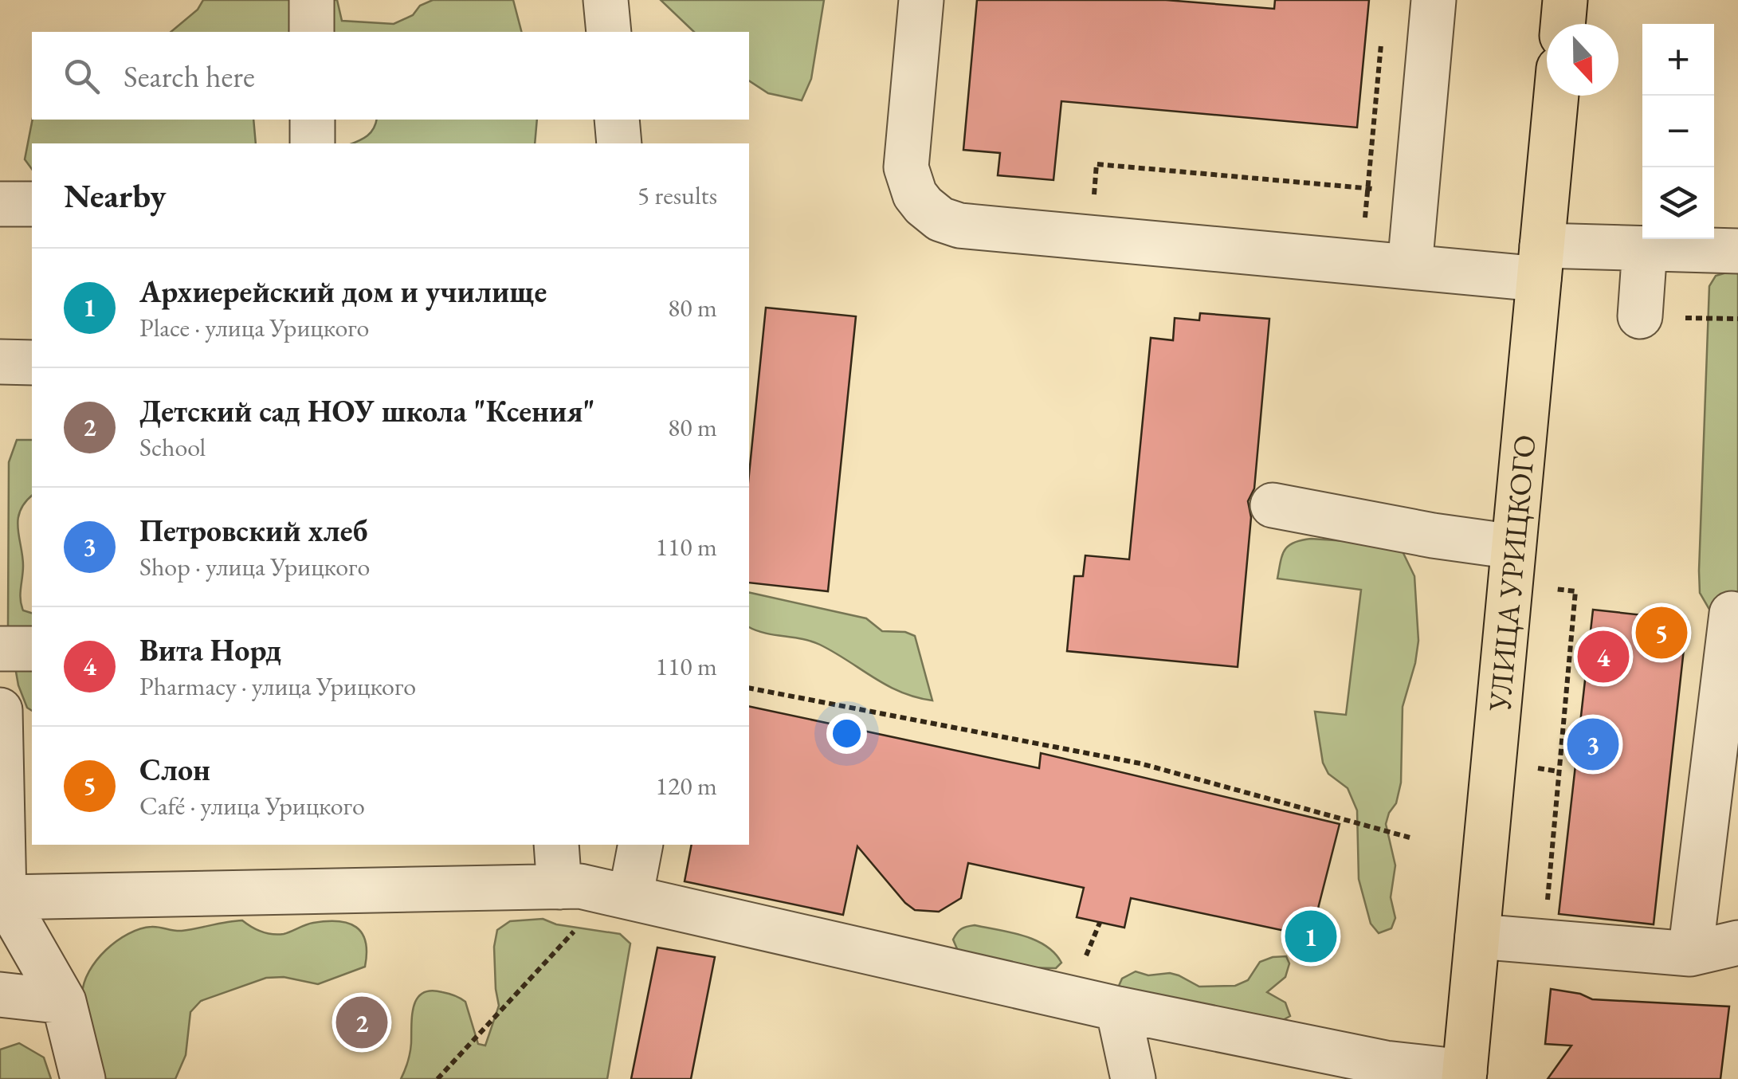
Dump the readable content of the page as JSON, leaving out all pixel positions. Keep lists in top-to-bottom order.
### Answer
{
  "streets": {
    "main road": ["УЛИЦА УРИЦКОГО"]
  },
  "north": "bottom",
  "page": {
    "map_buttons": ["+", "−"],
    "search": "Search here",
    "heading": ["Nearby", "5 results"],
    "list": [
      {
        "mark": "1",
        "name": "Архиерейский дом и училище",
        "note": "Place · улица Урицкого",
        "value": "80 m"
      },
      {
        "mark": "2",
        "name": "Детский сад НОУ школа \"Ксения\"",
        "note": "School",
        "value": "80 m"
      },
      {
        "mark": "3",
        "name": "Петровский хлеб",
        "note": "Shop · улица Урицкого",
        "value": "110 m"
      },
      {
        "mark": "4",
        "name": "Вита Норд",
        "note": "Pharmacy · улица Урицкого",
        "value": "110 m"
      },
      {
        "mark": "5",
        "name": "Слон",
        "note": "Café · улица Урицкого",
        "value": "120 m"
      }
    ],
    "pins": [
      "5",
      "4",
      "3",
      "1",
      "2"
    ]
  }
}
